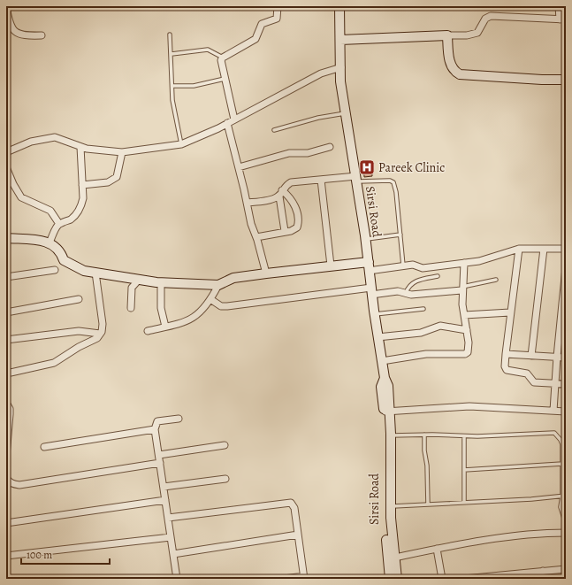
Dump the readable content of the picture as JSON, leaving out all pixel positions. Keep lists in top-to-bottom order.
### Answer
{
  "streets": {
    "main road": ["Sirsi Road"]
  },
  "places": {
    "hospital": ["Pareek Clinic"]
  },
  "scale_bar": "100 m"
}
